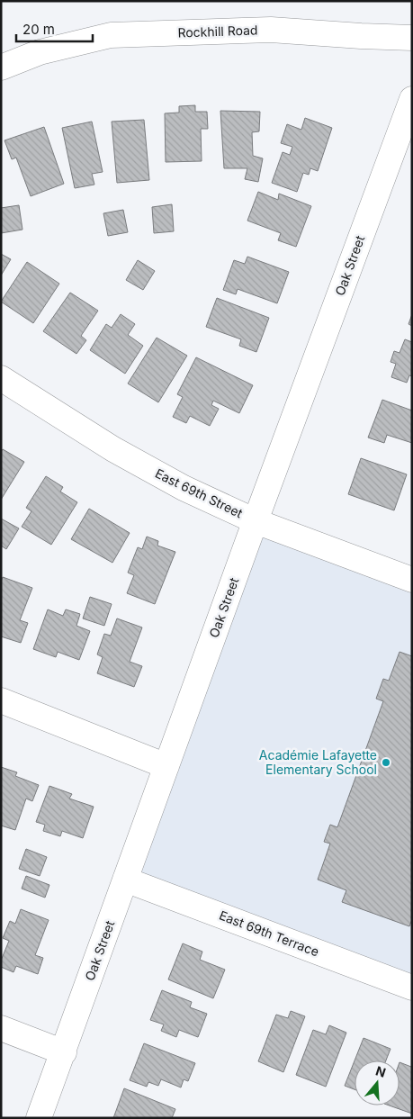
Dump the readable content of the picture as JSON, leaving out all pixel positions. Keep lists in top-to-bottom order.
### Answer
{
  "streets": {
    "street": [
      "Rockhill Road",
      "Oak Street",
      "East 69th Street",
      "East 69th Terrace"
    ]
  },
  "crossings": [
    ["Oak Street", "East 69th Street"],
    ["Oak Street", "East 69th Terrace"]
  ],
  "places": ["Académie Lafayette Elementary School"],
  "scale_bar": "20 m",
  "north": "top"
}
